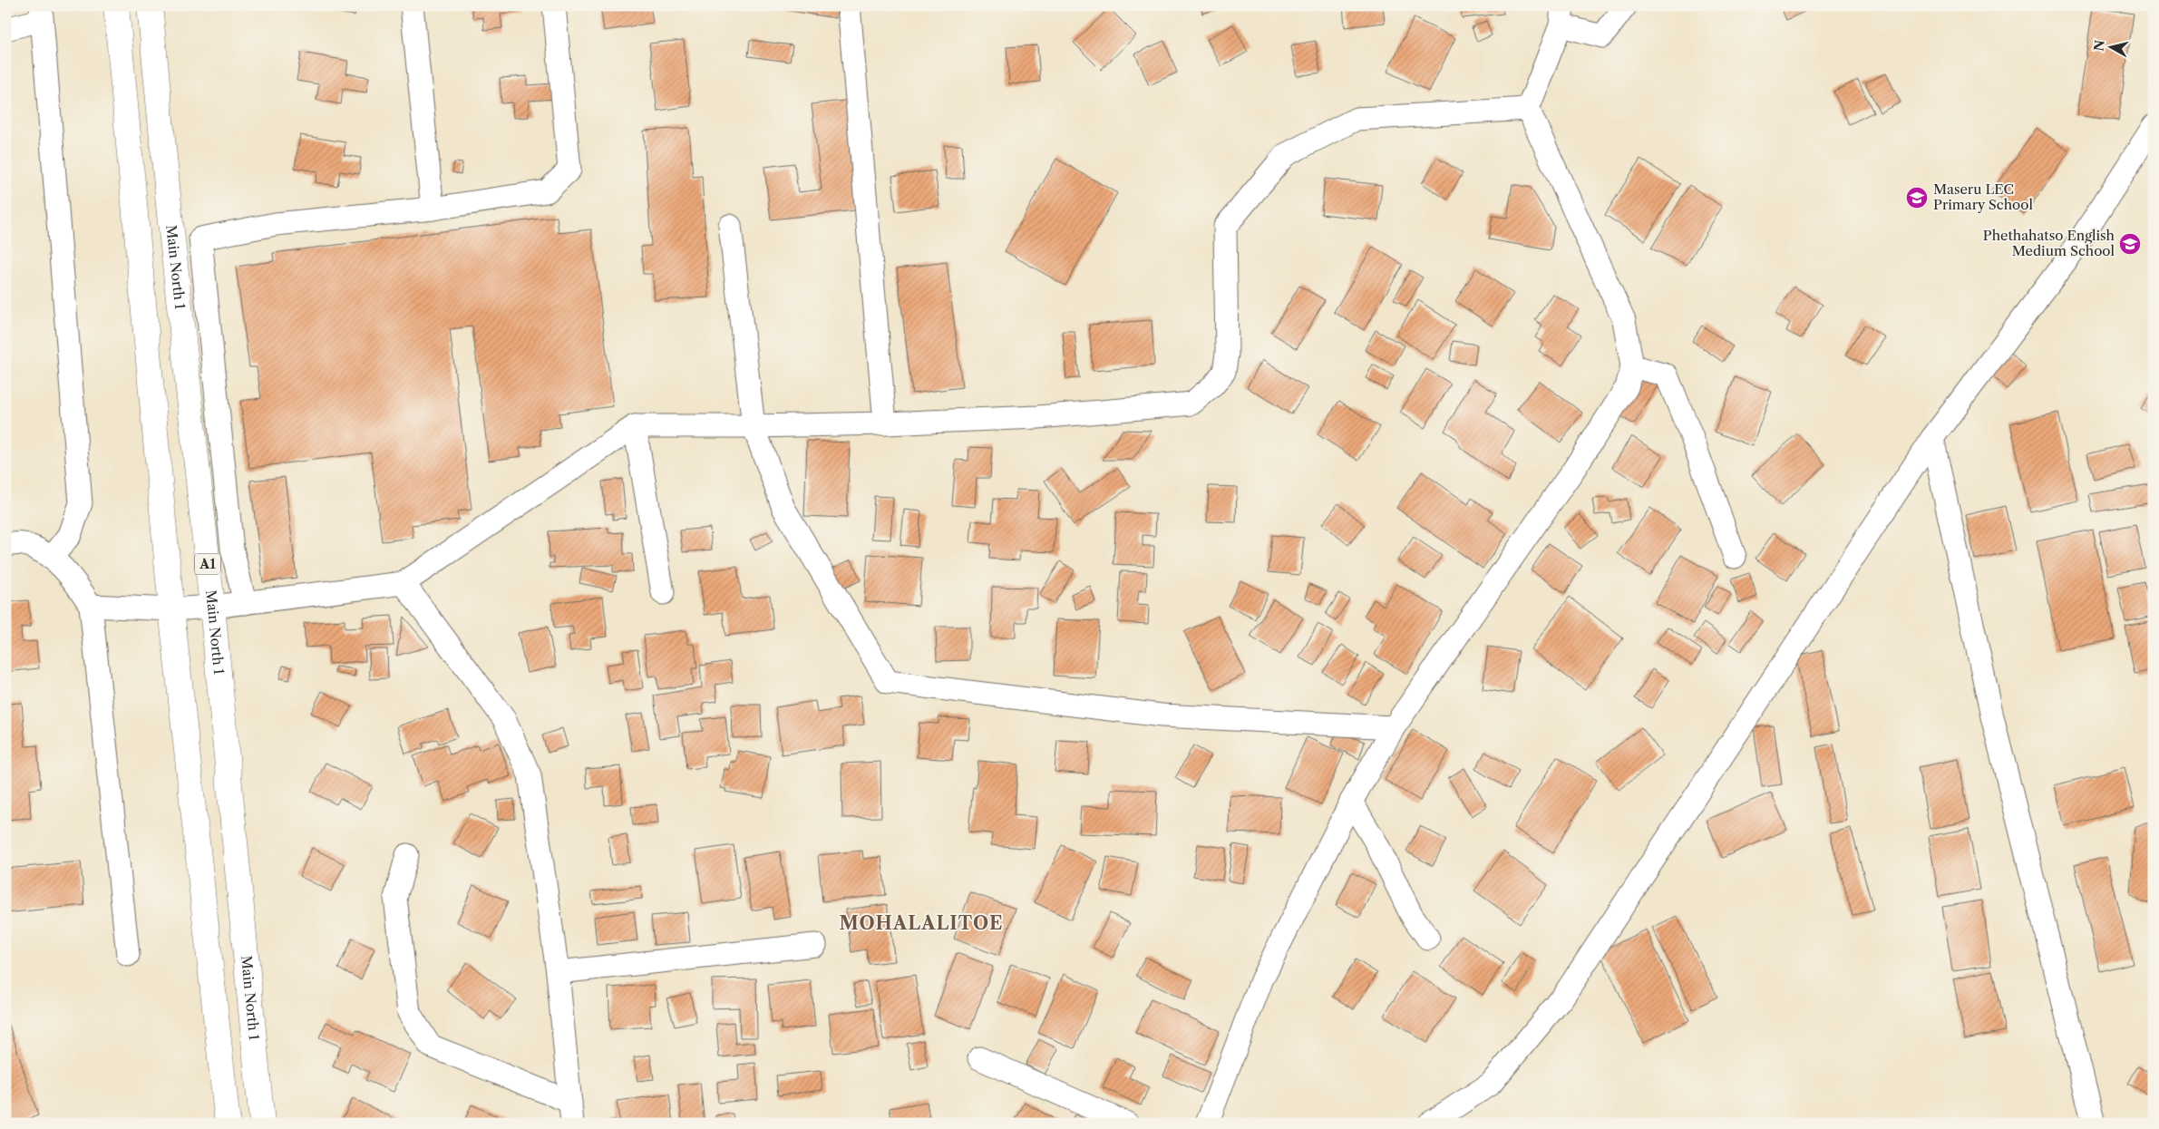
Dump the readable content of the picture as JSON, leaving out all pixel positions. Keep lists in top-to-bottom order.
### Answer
{
  "streets": {
    "main road": ["Main North 1", "A1"]
  },
  "districts": ["MOHALALITOE"],
  "places": {
    "school or university": ["Maseru LEC Primary School", "Phethahatso English Medium School"]
  },
  "north": "left"
}
